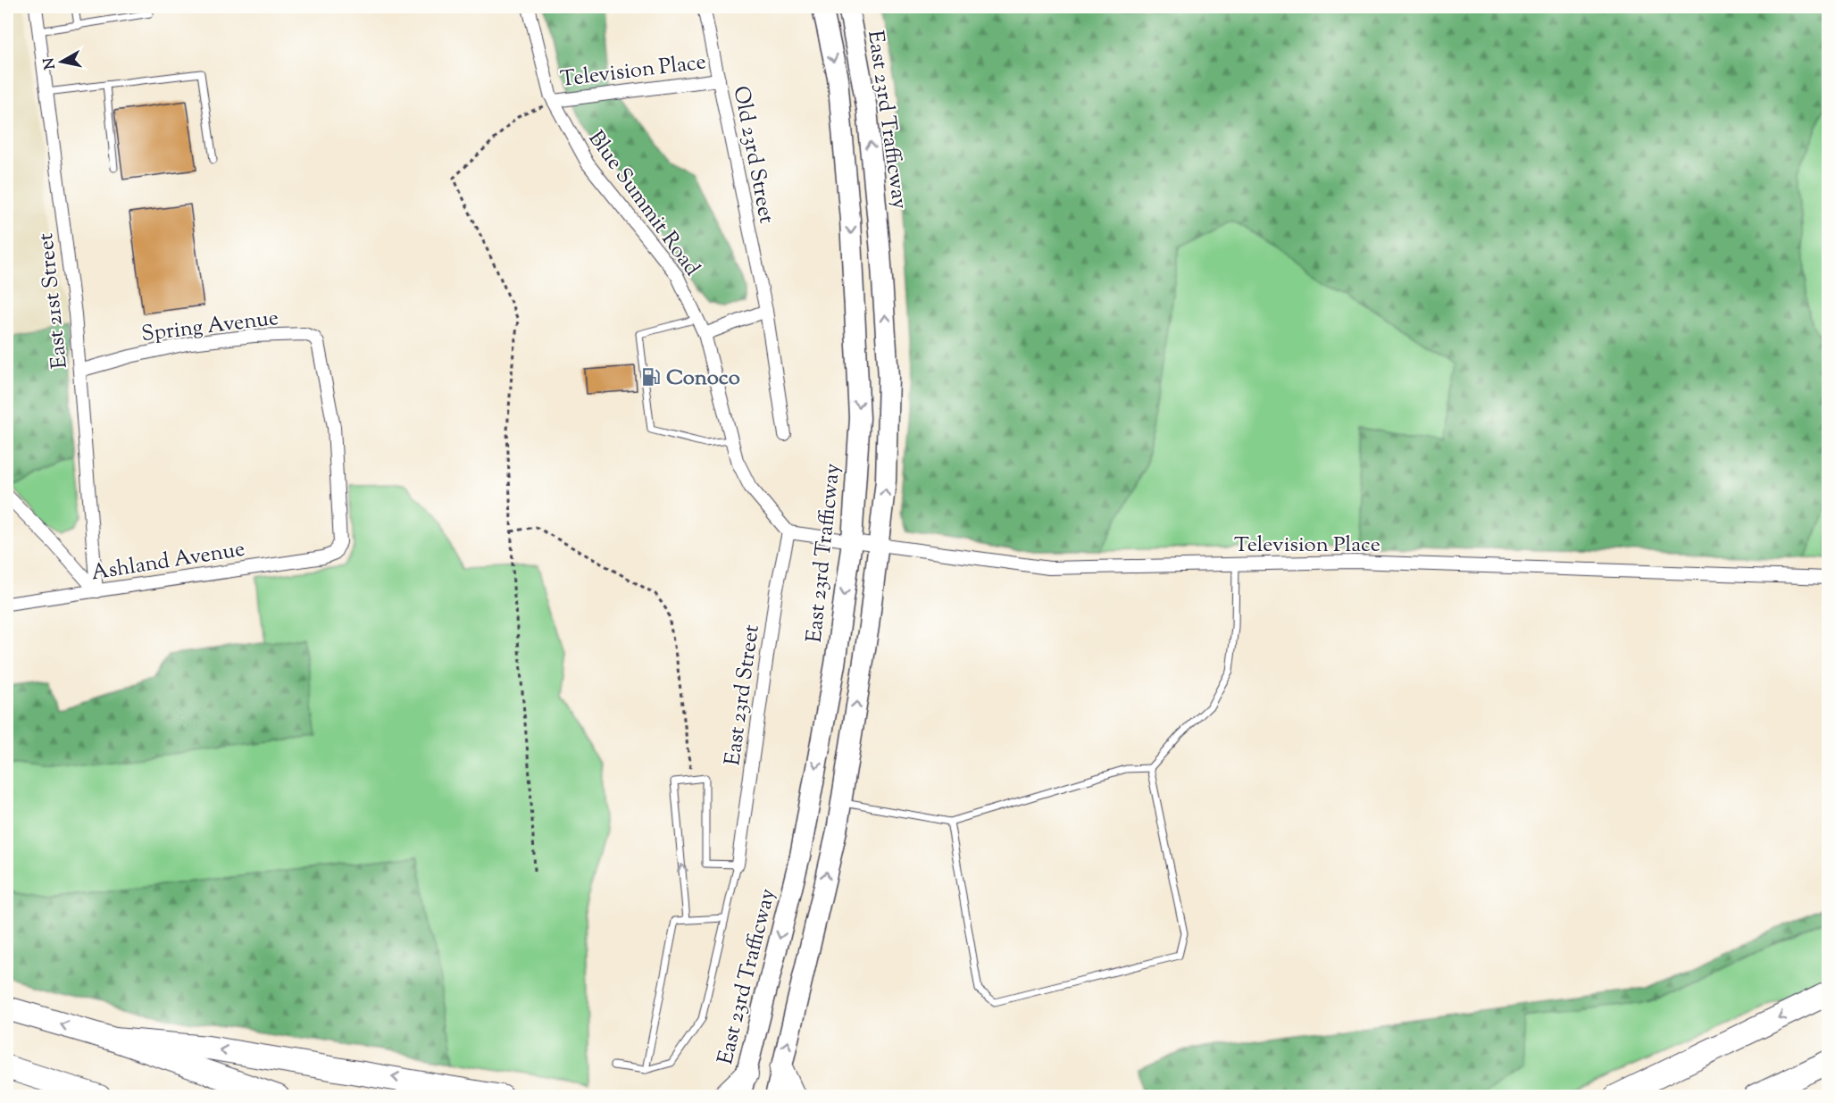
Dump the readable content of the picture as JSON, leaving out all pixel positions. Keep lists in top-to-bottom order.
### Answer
{
  "streets": {
    "main road": ["East 23rd Trafficway"],
    "street": [
      "Television Place",
      "Old 23rd Street",
      "Blue Summit Road",
      "East 21st Street",
      "Spring Avenue",
      "Ashland Avenue",
      "East 23rd Street"
    ]
  },
  "crossings": [
    ["Television Place", "East 23rd Trafficway"],
    ["Television Place", "Old 23rd Street"],
    ["Television Place", "Blue Summit Road"],
    ["Television Place", "East 23rd Street"],
    ["Blue Summit Road", "East 23rd Street"],
    ["East 21st Street", "Spring Avenue"],
    ["East 21st Street", "Ashland Avenue"],
    ["Spring Avenue", "Ashland Avenue"]
  ],
  "places": {
    "fuel station": ["Conoco"]
  },
  "north": "left"
}
